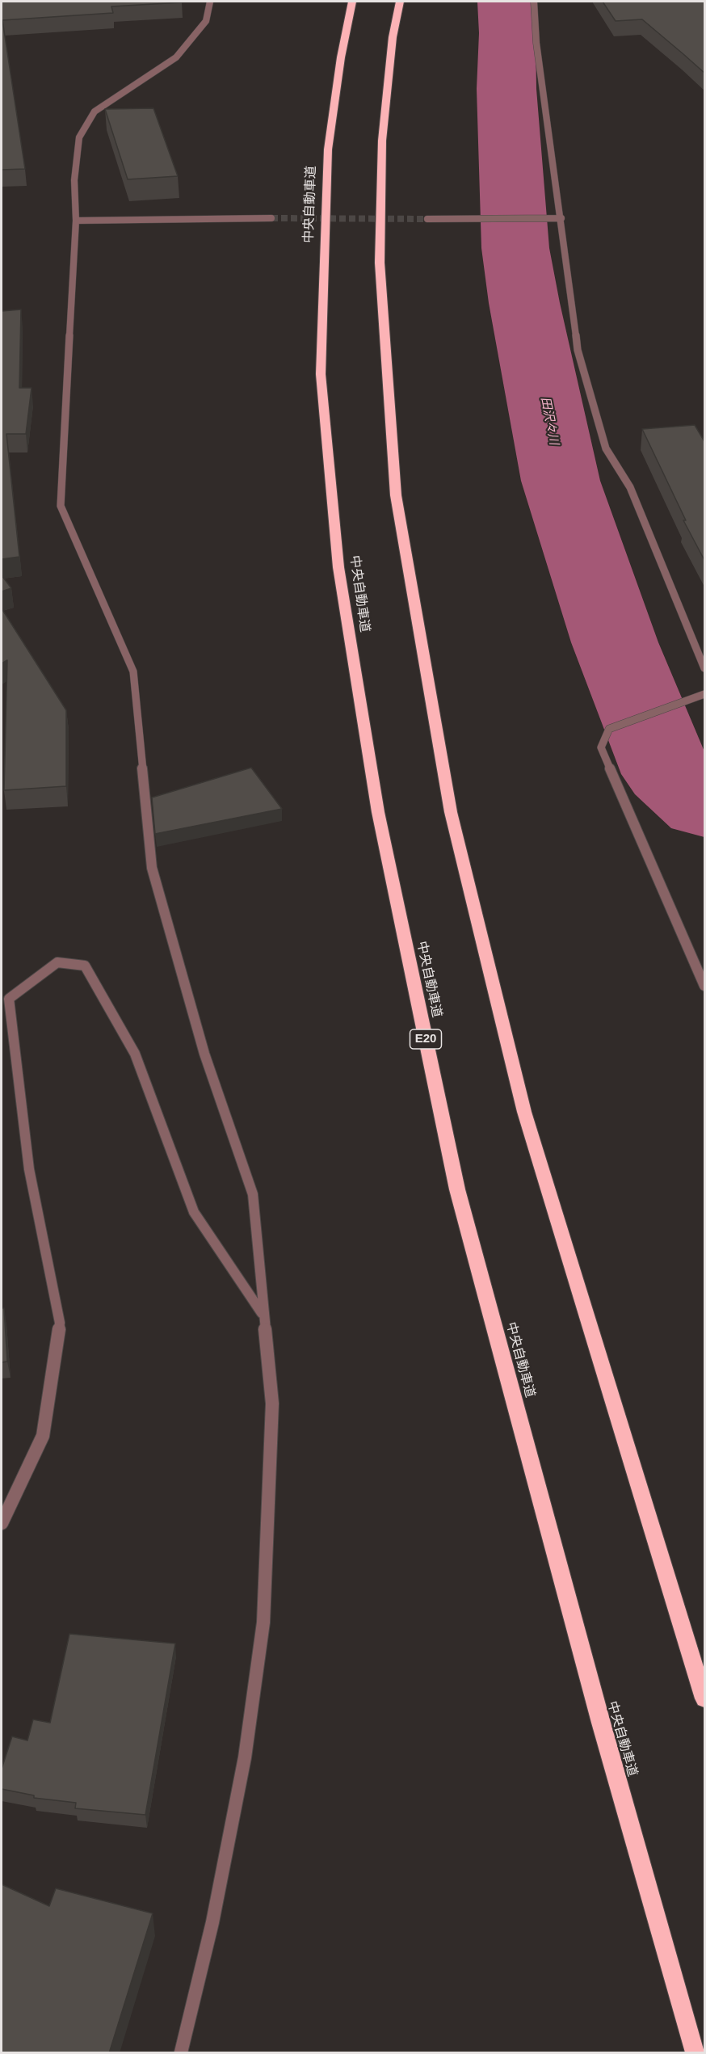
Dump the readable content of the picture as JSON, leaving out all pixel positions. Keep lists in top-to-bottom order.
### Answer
{
  "streets": {
    "highway": ["中央自動車道", "E20"]
  },
  "water": ["田沢々川"]
}
